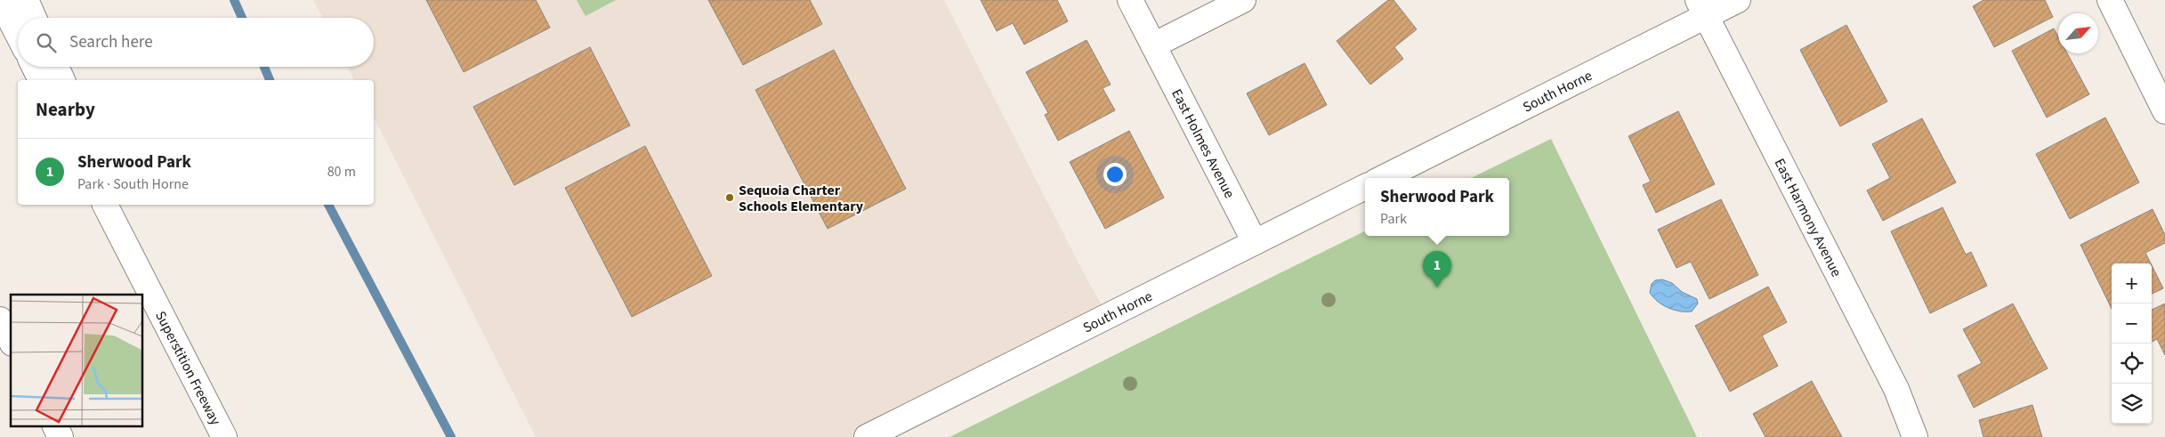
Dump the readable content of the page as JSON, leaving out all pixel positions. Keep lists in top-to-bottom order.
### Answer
{
  "streets": {
    "main road": [
      "South Horne",
      "East Holmes Avenue",
      "East Harmony Avenue",
      "Superstition Freeway"
    ]
  },
  "crossings": [
    ["South Horne", "East Holmes Avenue"],
    ["South Horne", "East Harmony Avenue"]
  ],
  "places": ["Sequoia Charter Schools Elementary"],
  "north": "top right",
  "page": {
    "search": "Search here",
    "heading": "Nearby",
    "list": [
      {
        "mark": "1",
        "name": "Sherwood Park",
        "note": "Park · South Horne",
        "value": "80 m"
      }
    ],
    "popup": ["Sherwood Park", "Park"],
    "pins": "1",
    "map_buttons": ["+", "−"]
  }
}
